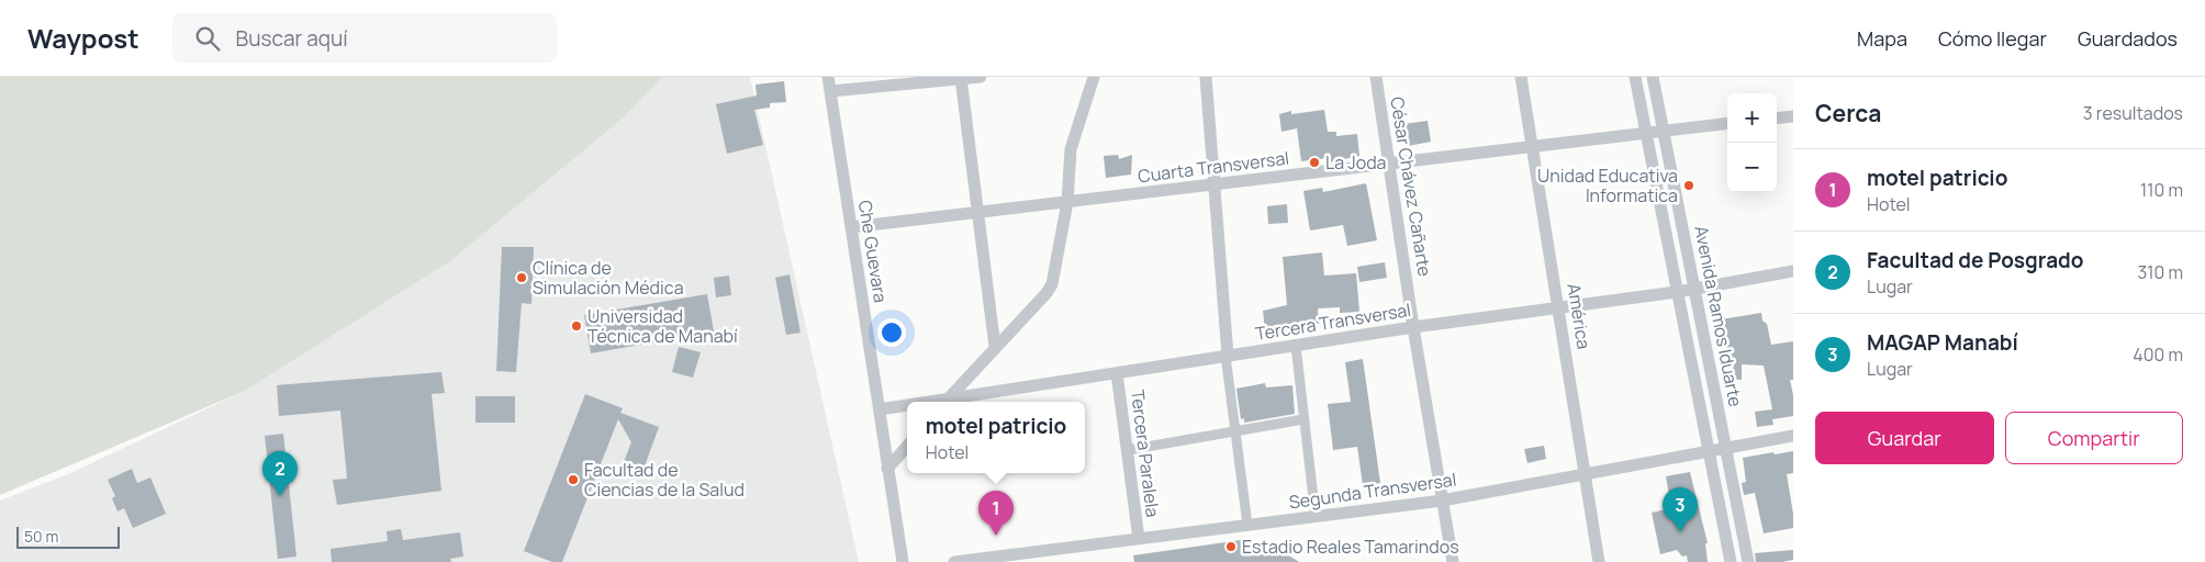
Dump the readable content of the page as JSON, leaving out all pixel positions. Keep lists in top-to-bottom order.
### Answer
{
  "streets": {
    "street": [
      "Cuarta Transversal",
      "César Chávez Cañarte",
      "Che Guevara",
      "América",
      "Avenida Ramos Iduarte",
      "Tercera Transversal",
      "Tercera Paralela",
      "Segunda Transversal"
    ]
  },
  "crossings": [
    ["Cuarta Transversal", "César Chávez Cañarte"],
    ["Cuarta Transversal", "Che Guevara"],
    ["Cuarta Transversal", "América"],
    ["Cuarta Transversal", "Avenida Ramos Iduarte"],
    ["César Chávez Cañarte", "Tercera Transversal"],
    ["César Chávez Cañarte", "Segunda Transversal"],
    ["Che Guevara", "Tercera Transversal"],
    ["América", "Tercera Transversal"],
    ["América", "Segunda Transversal"],
    ["Avenida Ramos Iduarte", "Tercera Transversal"],
    ["Avenida Ramos Iduarte", "Segunda Transversal"],
    ["Tercera Transversal", "Tercera Paralela"],
    ["Tercera Paralela", "Segunda Transversal"]
  ],
  "places": [
    "La Joda",
    "Unidad Educativa Informatica",
    "Clínica de Simulación Médica",
    "Universidad Técnica de Manabí",
    "Facultad de Ciencias de la Salud",
    "Estadio Reales Tamarindos"
  ],
  "scale_bar": "50 m",
  "page": {
    "header": "Waypost",
    "search": "Buscar aquí",
    "nav": ["Mapa", "Cómo llegar", "Guardados"],
    "heading": ["Cerca", "3 resultados"],
    "map_buttons": ["+", "−"],
    "list": [
      {
        "mark": "1",
        "name": "motel patricio",
        "note": "Hotel",
        "value": "110 m"
      },
      {
        "mark": "2",
        "name": "Facultad de Posgrado",
        "note": "Lugar",
        "value": "310 m"
      },
      {
        "mark": "3",
        "name": "MAGAP Manabí",
        "note": "Lugar",
        "value": "400 m"
      }
    ],
    "buttons": ["Guardar", "Compartir"],
    "popup": ["motel patricio", "Hotel"],
    "pins": ["2", "3", "1"],
    "scale": "50 m"
  }
}
